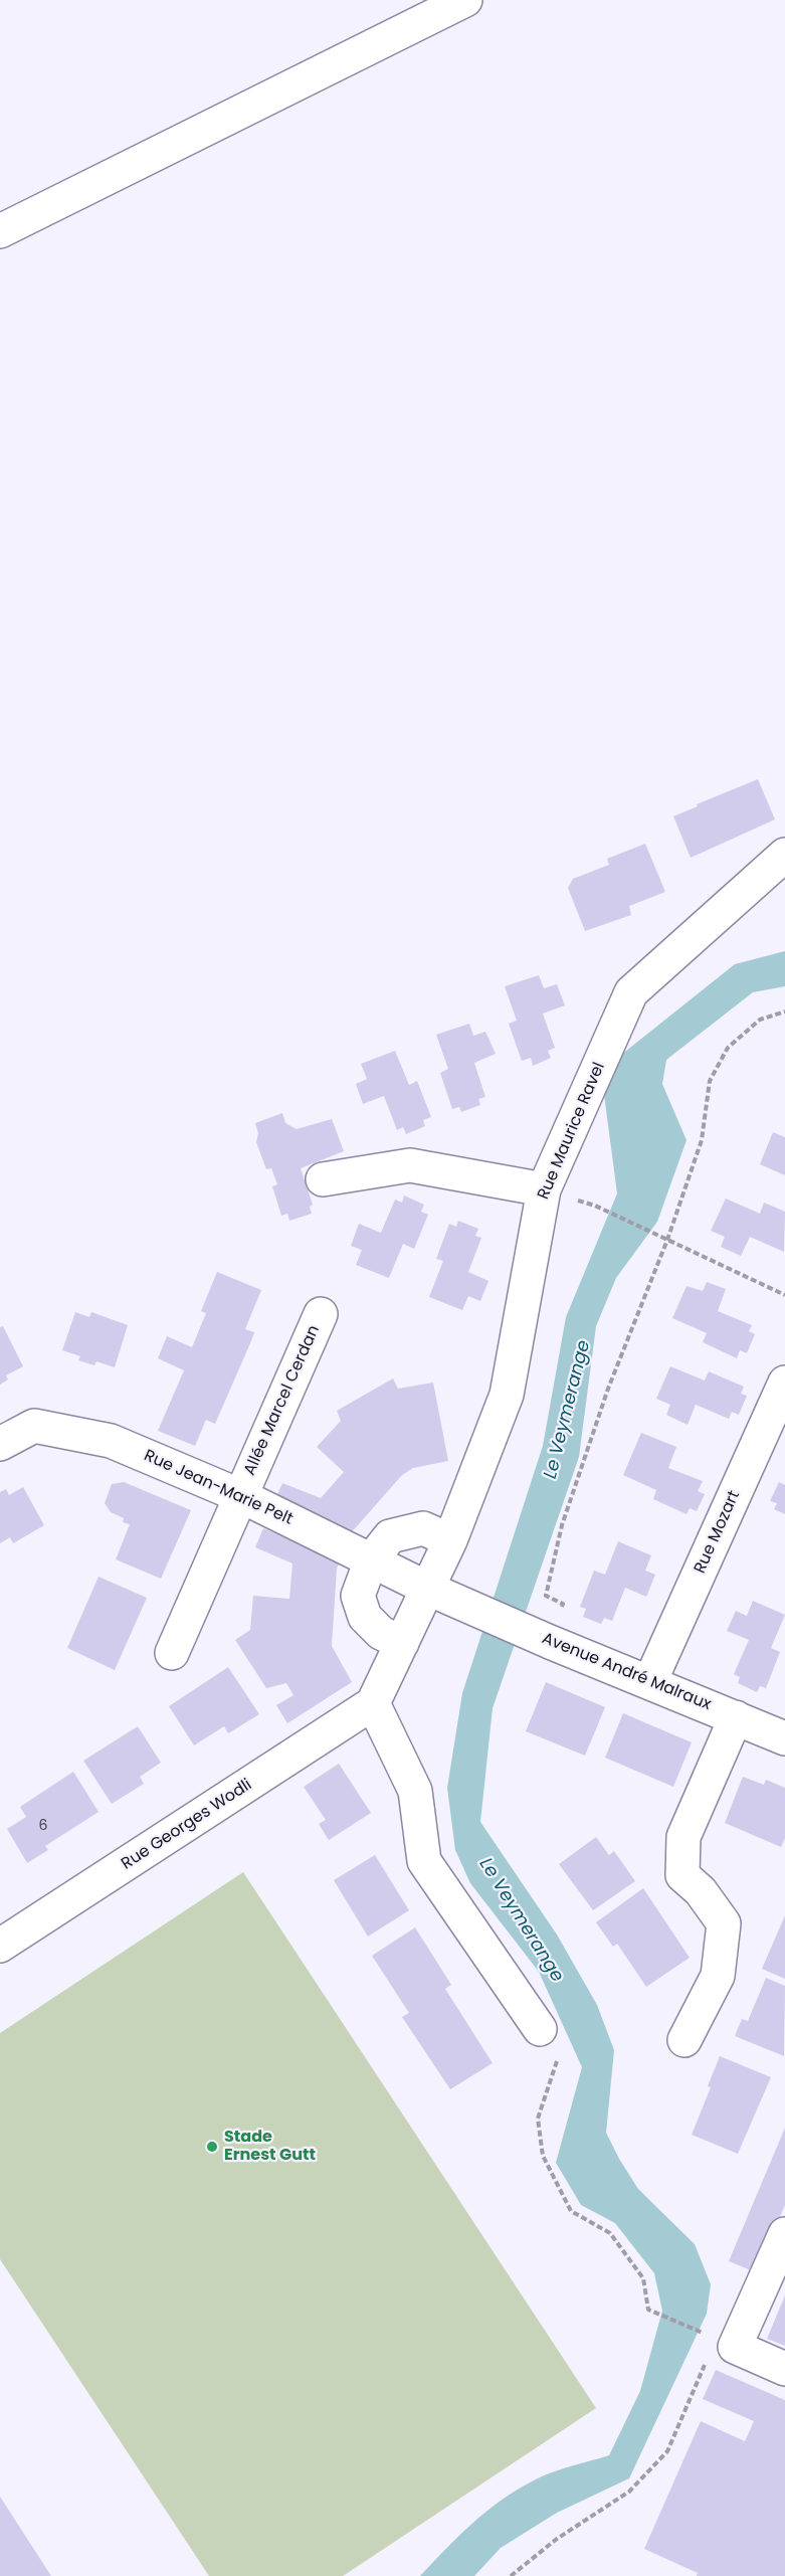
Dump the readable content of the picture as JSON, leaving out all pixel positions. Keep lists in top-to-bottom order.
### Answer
{
  "streets": {
    "street": [
      "Rue Maurice Ravel",
      "Allée Marcel Cerdan",
      "Rue Jean-Marie Pelt",
      "Rue Mozart",
      "Avenue André Malraux",
      "Rue Georges Wodli"
    ]
  },
  "crossings": [
    ["Rue Maurice Ravel", "Rue Jean-Marie Pelt"],
    ["Rue Maurice Ravel", "Avenue André Malraux"],
    ["Allée Marcel Cerdan", "Rue Jean-Marie Pelt"],
    ["Rue Jean-Marie Pelt", "Avenue André Malraux"],
    ["Rue Mozart", "Avenue André Malraux"]
  ],
  "water": ["Le Veymerange"],
  "places": ["Stade Ernest Gutt"],
  "house_numbers": ["6"]
}
